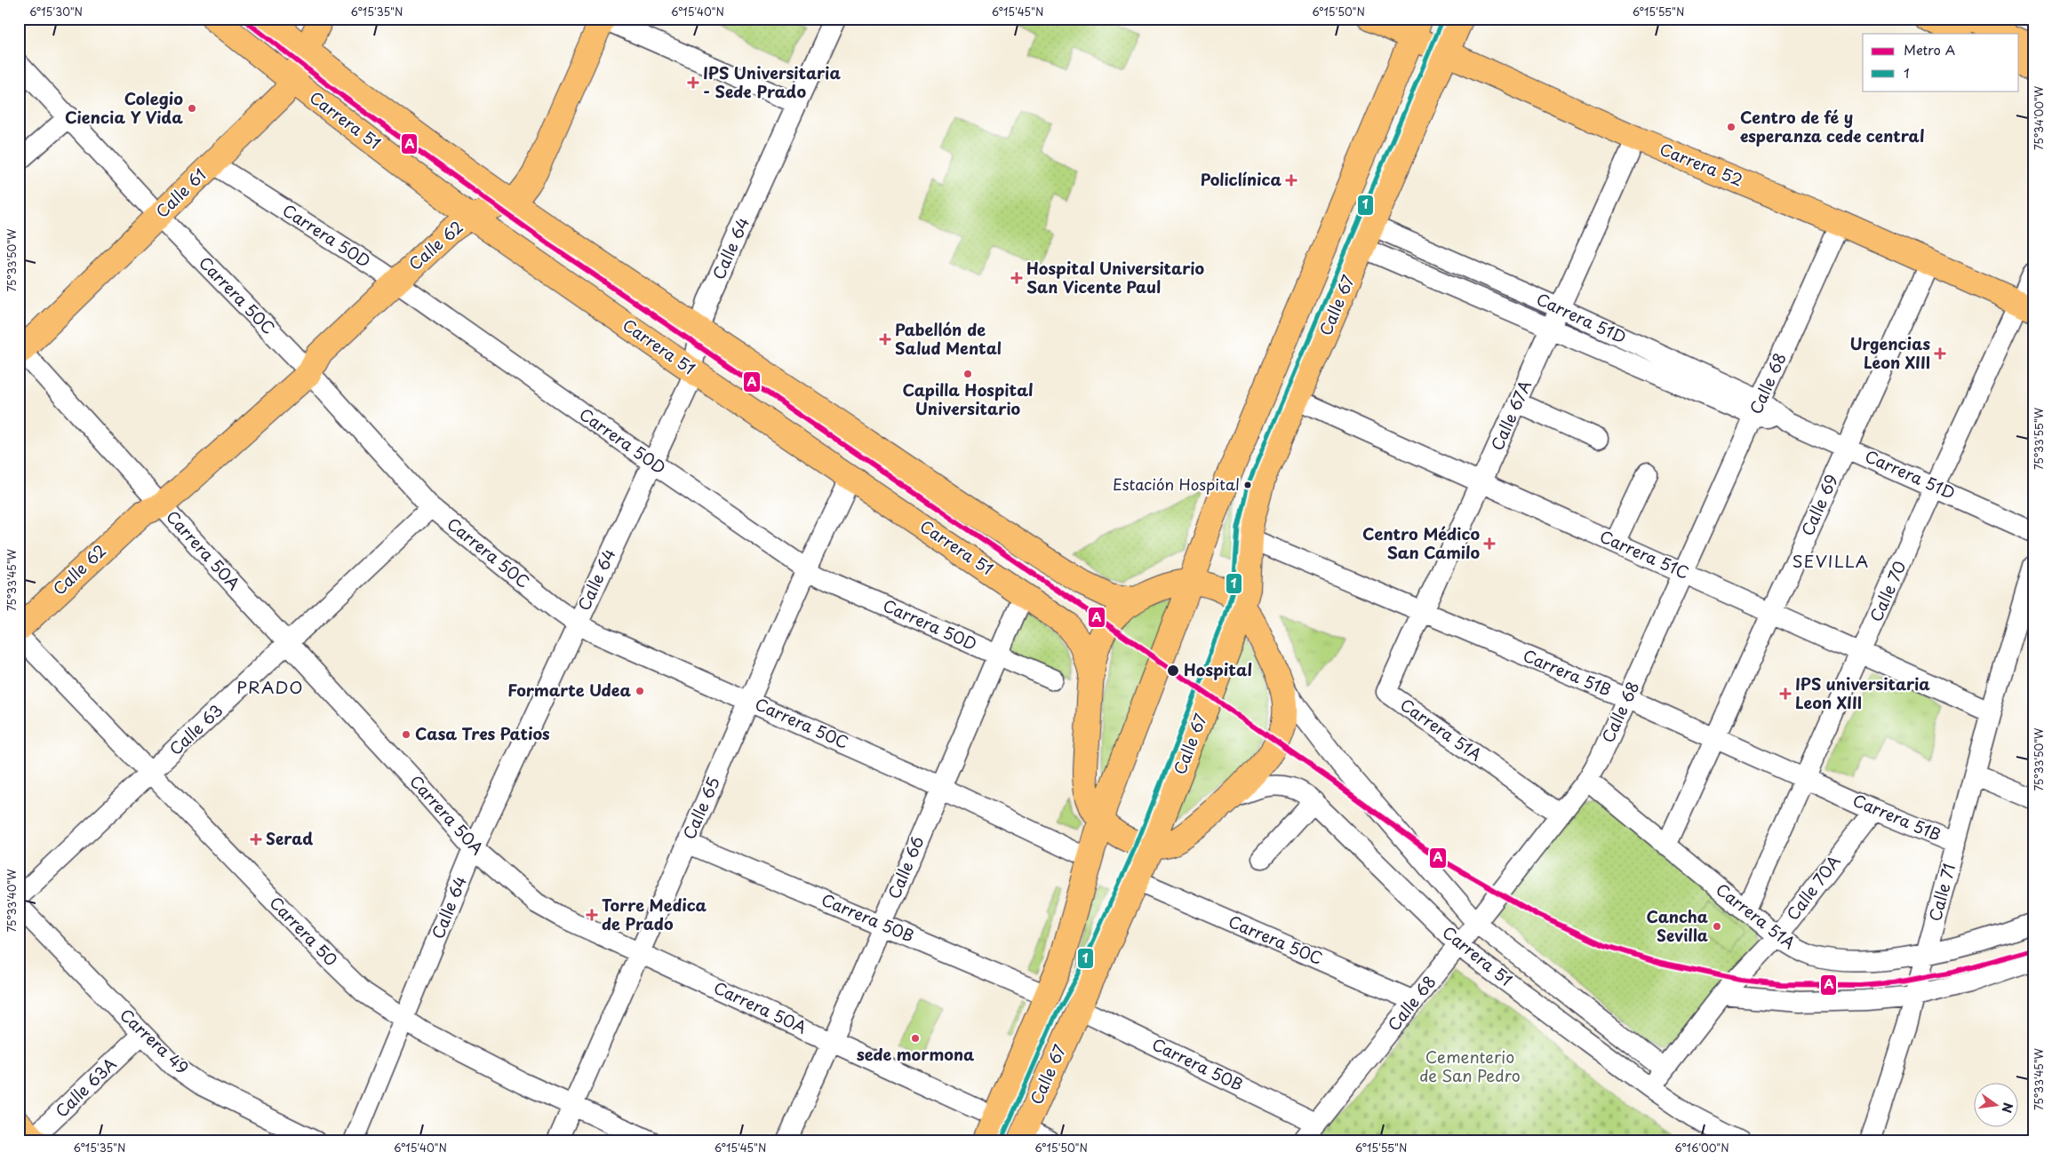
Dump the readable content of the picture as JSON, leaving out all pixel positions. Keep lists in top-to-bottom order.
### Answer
{
  "streets": {
    "main road": [
      "Carrera 51",
      "Carrera 52",
      "Calle 61",
      "Calle 62",
      "Calle 67"
    ],
    "street": [
      "Carrera 50D",
      "Calle 64",
      "Carrera 50C",
      "Carrera 51D",
      "Calle 68",
      "Calle 67A",
      "Calle 69",
      "Carrera 50A",
      "Carrera 51C",
      "Calle 70",
      "Carrera 51B",
      "Calle 63",
      "Carrera 51A",
      "Calle 65",
      "Calle 66",
      "Calle 70A",
      "Calle 71",
      "Carrera 50B",
      "Carrera 50",
      "Carrera 49",
      "Calle 63A"
    ]
  },
  "crossings": [
    ["Carrera 51", "Calle 61"],
    ["Carrera 51", "Calle 62"],
    ["Carrera 51", "Calle 64"],
    ["Carrera 51", "Calle 68"],
    ["Carrera 51", "Calle 65"],
    ["Carrera 51", "Calle 66"],
    ["Carrera 51", "Calle 70A"],
    ["Carrera 52", "Calle 67"],
    ["Carrera 52", "Calle 68"],
    ["Carrera 52", "Calle 67A"],
    ["Carrera 52", "Calle 69"],
    ["Carrera 52", "Calle 70"],
    ["Calle 61", "Carrera 50D"],
    ["Calle 61", "Carrera 50C"],
    ["Calle 61", "Carrera 50A"],
    ["Carrera 50D", "Calle 62"],
    ["Carrera 50D", "Calle 64"],
    ["Carrera 50D", "Calle 65"],
    ["Carrera 50D", "Calle 66"],
    ["Calle 62", "Carrera 50C"],
    ["Calle 62", "Carrera 50A"],
    ["Calle 64", "Carrera 50C"],
    ["Calle 64", "Carrera 50A"],
    ["Calle 64", "Carrera 50"],
    ["Carrera 50C", "Calle 67"],
    ["Carrera 50C", "Calle 68"],
    ["Carrera 50C", "Calle 63"],
    ["Carrera 50C", "Calle 65"],
    ["Carrera 50C", "Calle 66"],
    ["Calle 67", "Carrera 51D"],
    ["Calle 67", "Carrera 50A"],
    ["Calle 67", "Carrera 51C"],
    ["Calle 67", "Carrera 51B"],
    ["Calle 67", "Carrera 50B"],
    ["Carrera 51D", "Calle 68"],
    ["Carrera 51D", "Calle 67A"],
    ["Carrera 51D", "Calle 69"],
    ["Carrera 51D", "Calle 70"],
    ["Calle 68", "Carrera 51C"],
    ["Calle 68", "Carrera 51B"],
    ["Calle 68", "Carrera 51A"],
    ["Calle 68", "Carrera 50B"],
    ["Calle 67A", "Carrera 51C"],
    ["Calle 67A", "Carrera 51B"],
    ["Calle 67A", "Carrera 51A"],
    ["Calle 69", "Carrera 51C"],
    ["Calle 69", "Carrera 51B"],
    ["Calle 69", "Carrera 51A"],
    ["Carrera 50A", "Calle 63"],
    ["Carrera 50A", "Calle 65"],
    ["Carrera 50A", "Calle 66"],
    ["Carrera 51C", "Calle 70"],
    ["Carrera 51C", "Calle 71"],
    ["Calle 70", "Carrera 51B"],
    ["Calle 70", "Carrera 51A"],
    ["Carrera 51B", "Calle 70A"],
    ["Carrera 51B", "Calle 71"],
    ["Calle 63", "Carrera 50"],
    ["Carrera 51A", "Calle 70A"],
    ["Carrera 51A", "Calle 71"],
    ["Calle 65", "Carrera 50B"],
    ["Calle 65", "Carrera 50"],
    ["Calle 66", "Carrera 50B"],
    ["Carrera 49", "Calle 63A"]
  ],
  "districts": ["SEVILLA", "PRADO"],
  "parks": ["Cementerio de San Pedro"],
  "places": {
    "health": [
      "IPS Universitaria - Sede Prado",
      "Policlínica",
      "Hospital Universitario San Vicente Paul",
      "Pabellón de Salud Mental",
      "Urgencias Leon XIII",
      "Centro Médico San Camilo",
      "IPS universitaria Leon XIII",
      "Serad",
      "Torre Medica de Prado"
    ],
    "other": [
      "Colegio Ciencia Y Vida",
      "Centro de fé y esperanza cede central",
      "Capilla Hospital Universitario",
      "Estación Hospital",
      "Hospital",
      "Formarte Udea",
      "Casa Tres Patios",
      "Cancha Sevilla",
      "sede mormona"
    ]
  },
  "lines": ["metro line A", "transit line 1"],
  "legend": ["Metro A", "1"],
  "north": "right",
  "coordinates": [
    "6°15'30\"N",
    "6°15'35\"N",
    "6°15'40\"N",
    "6°15'45\"N",
    "6°15'50\"N",
    "6°15'55\"N",
    "75°34'00\"W",
    "75°33'50\"W",
    "75°33'55\"W",
    "75°33'45\"W",
    "75°33'40\"W",
    "6°16'00\"N"
  ]
}
